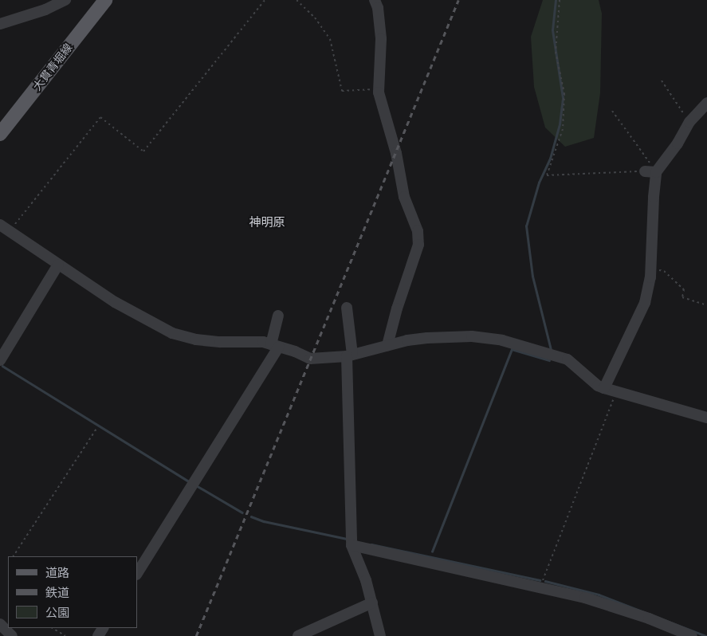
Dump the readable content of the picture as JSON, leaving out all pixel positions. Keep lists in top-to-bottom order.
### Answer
{
  "streets": {
    "main road": ["大貫青堀線"]
  },
  "districts": ["神明原"],
  "legend": ["道路", "鉄道", "公園"]
}
